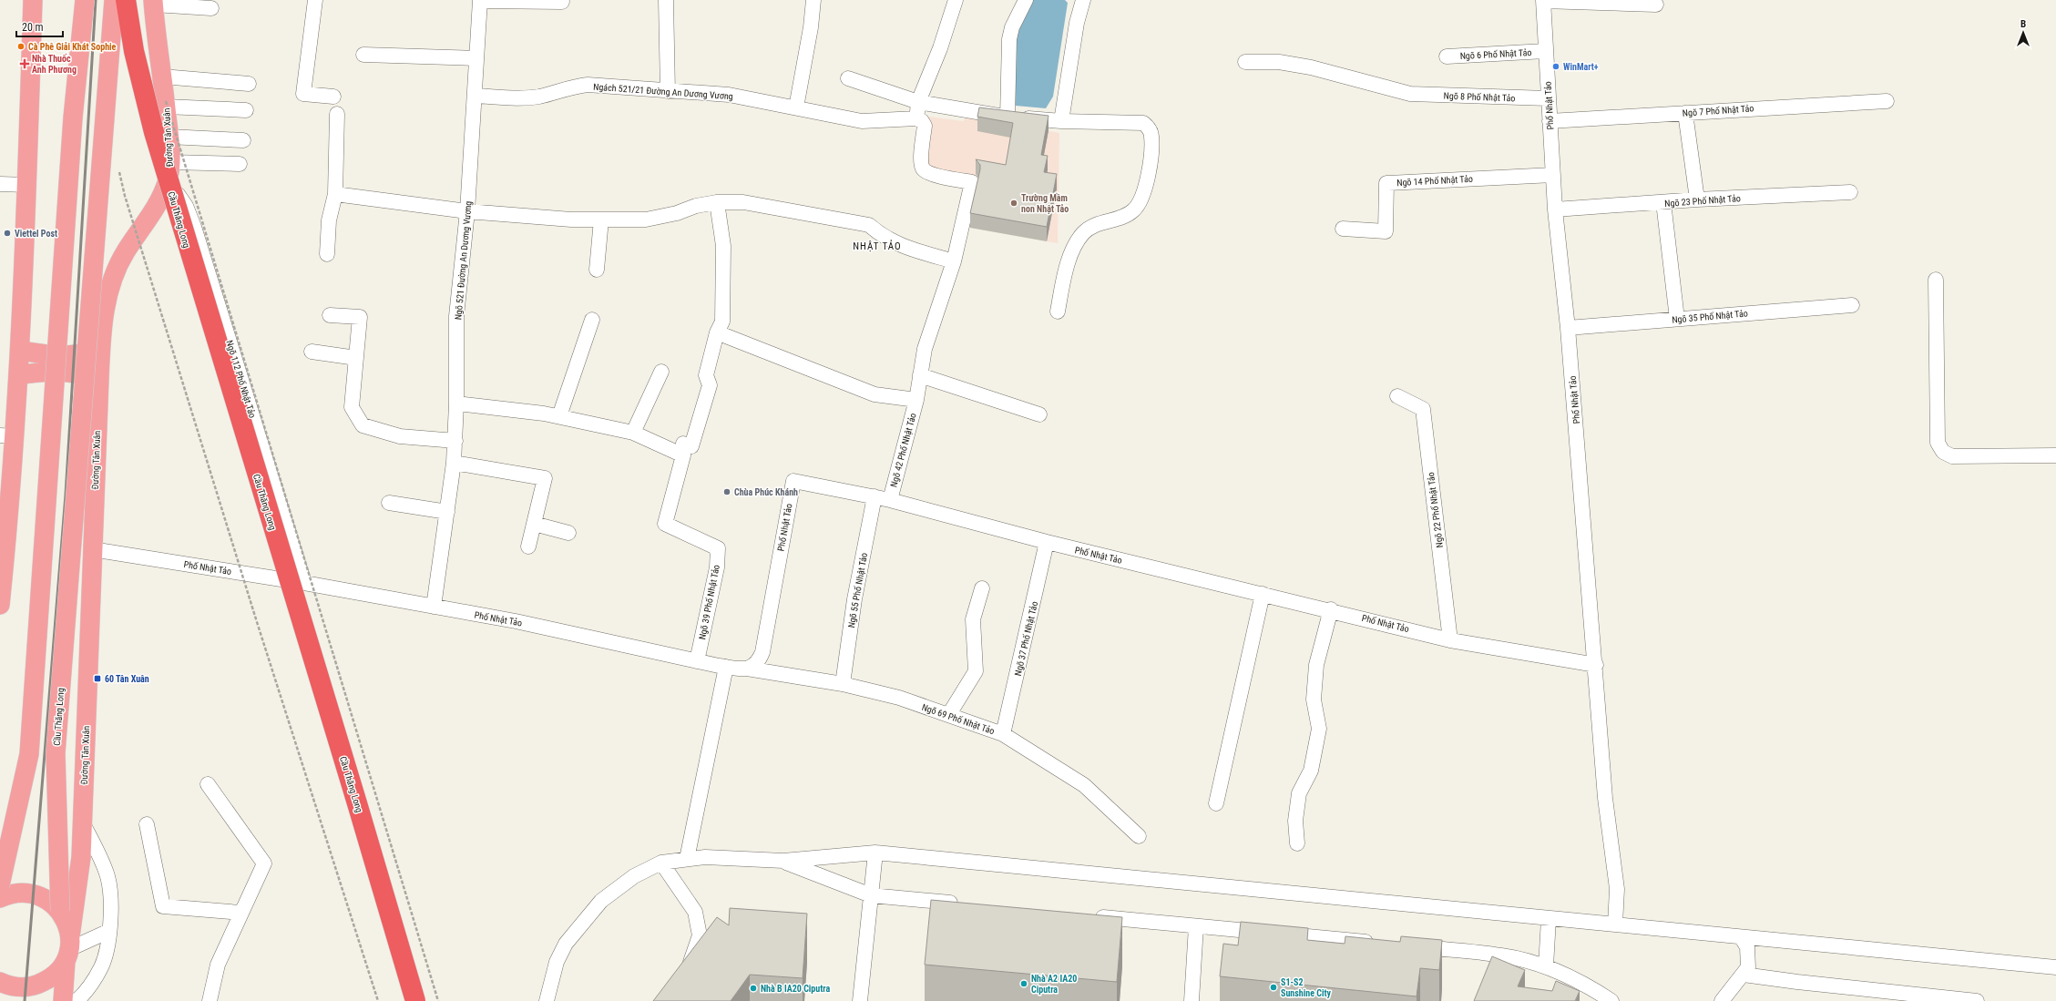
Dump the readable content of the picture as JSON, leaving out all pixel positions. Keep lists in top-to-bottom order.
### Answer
{
  "streets": {
    "highway": ["Cầu Thăng Long"],
    "main road": ["Đường Tân Xuân"],
    "street": [
      "Ngõ 6 Phố Nhật Tảo",
      "Ngách 521/21 Đường An Dương Vương",
      "Ngõ 8 Phố Nhật Tảo",
      "Phố Nhật Tảo",
      "Ngõ 7 Phố Nhật Tảo",
      "Ngõ 14 Phố Nhật Tảo",
      "Ngõ 23 Phố Nhật Tảo",
      "Ngõ 521 Đường An Dương Vương",
      "Ngõ 35 Phố Nhật Tảo",
      "Ngõ 112 Phố Nhật Tảo",
      "Ngõ 42 Phố Nhật Tảo",
      "Ngõ 22 Phố Nhật Tảo",
      "Ngõ 55 Phố Nhật Tảo",
      "Ngõ 39 Phố Nhật Tảo",
      "Ngõ 37 Phố Nhật Tảo",
      "Ngõ 69 Phố Nhật Tảo"
    ]
  },
  "crossings": [
    ["Ngõ 6 Phố Nhật Tảo", "Phố Nhật Tảo"],
    ["Ngách 521/21 Đường An Dương Vương", "Ngõ 521 Đường An Dương Vương"],
    ["Ngách 521/21 Đường An Dương Vương", "Ngõ 42 Phố Nhật Tảo"],
    ["Ngõ 8 Phố Nhật Tảo", "Phố Nhật Tảo"],
    ["Phố Nhật Tảo", "Ngõ 7 Phố Nhật Tảo"],
    ["Phố Nhật Tảo", "Đường Tân Xuân"],
    ["Phố Nhật Tảo", "Ngõ 14 Phố Nhật Tảo"],
    ["Phố Nhật Tảo", "Ngõ 23 Phố Nhật Tảo"],
    ["Phố Nhật Tảo", "Ngõ 521 Đường An Dương Vương"],
    ["Phố Nhật Tảo", "Ngõ 35 Phố Nhật Tảo"],
    ["Phố Nhật Tảo", "Ngõ 112 Phố Nhật Tảo"],
    ["Phố Nhật Tảo", "Ngõ 42 Phố Nhật Tảo"],
    ["Phố Nhật Tảo", "Ngõ 22 Phố Nhật Tảo"],
    ["Phố Nhật Tảo", "Ngõ 55 Phố Nhật Tảo"],
    ["Phố Nhật Tảo", "Ngõ 39 Phố Nhật Tảo"],
    ["Phố Nhật Tảo", "Ngõ 37 Phố Nhật Tảo"],
    ["Phố Nhật Tảo", "Ngõ 69 Phố Nhật Tảo"],
    ["Đường Tân Xuân", "Ngõ 112 Phố Nhật Tảo"],
    ["Ngõ 55 Phố Nhật Tảo", "Ngõ 69 Phố Nhật Tảo"],
    ["Ngõ 37 Phố Nhật Tảo", "Ngõ 69 Phố Nhật Tảo"]
  ],
  "districts": ["NHẬT TẢO"],
  "places": {
    "other": [
      "Cà Phê Giải Khát Sophie",
      "WinMart+",
      "Trường Mầm non Nhật Tảo",
      "Viettel Post",
      "Chùa Phúc Khánh",
      "Nhà A2 IA20 Ciputra",
      "S1-S2 Sunshine City",
      "Nhà B IA20 Ciputra"
    ],
    "health": ["Nhà Thuốc Anh Phương"],
    "transit": ["60 Tân Xuân"]
  },
  "scale_bar": "20 m",
  "north": "top"
}
